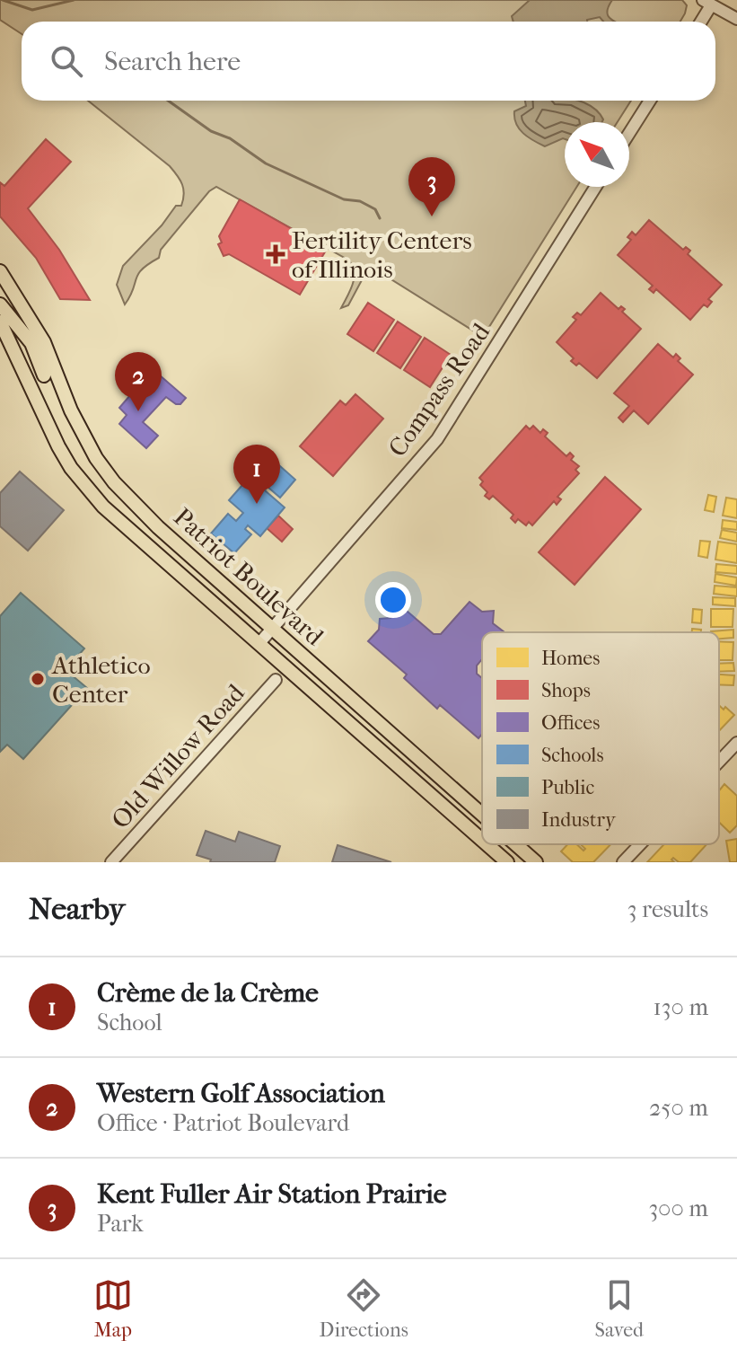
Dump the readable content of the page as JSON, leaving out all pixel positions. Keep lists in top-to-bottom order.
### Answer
{
  "streets": {
    "main road": ["Patriot Boulevard"],
    "street": ["Compass Road", "Old Willow Road"]
  },
  "crossings": [
    ["Compass Road", "Patriot Boulevard"]
  ],
  "places": {
    "health": ["Fertility Centers of Illinois"],
    "other": ["Athletico Center"]
  },
  "legend": [
    "Homes",
    "Shops",
    "Offices",
    "Schools",
    "Public",
    "Industry"
  ],
  "north": "top left",
  "page": {
    "search": "Search here",
    "pins": ["3", "2", "1"],
    "heading": ["Nearby", "3 results"],
    "list": [
      {
        "mark": "1",
        "name": "Crème de la Crème",
        "note": "School",
        "value": "130 m"
      },
      {
        "mark": "2",
        "name": "Western Golf Association",
        "note": "Office · Patriot Boulevard",
        "value": "250 m"
      },
      {
        "mark": "3",
        "name": "Kent Fuller Air Station Prairie",
        "note": "Park",
        "value": "300 m"
      }
    ],
    "nav": ["Map", "Directions", "Saved"]
  }
}
